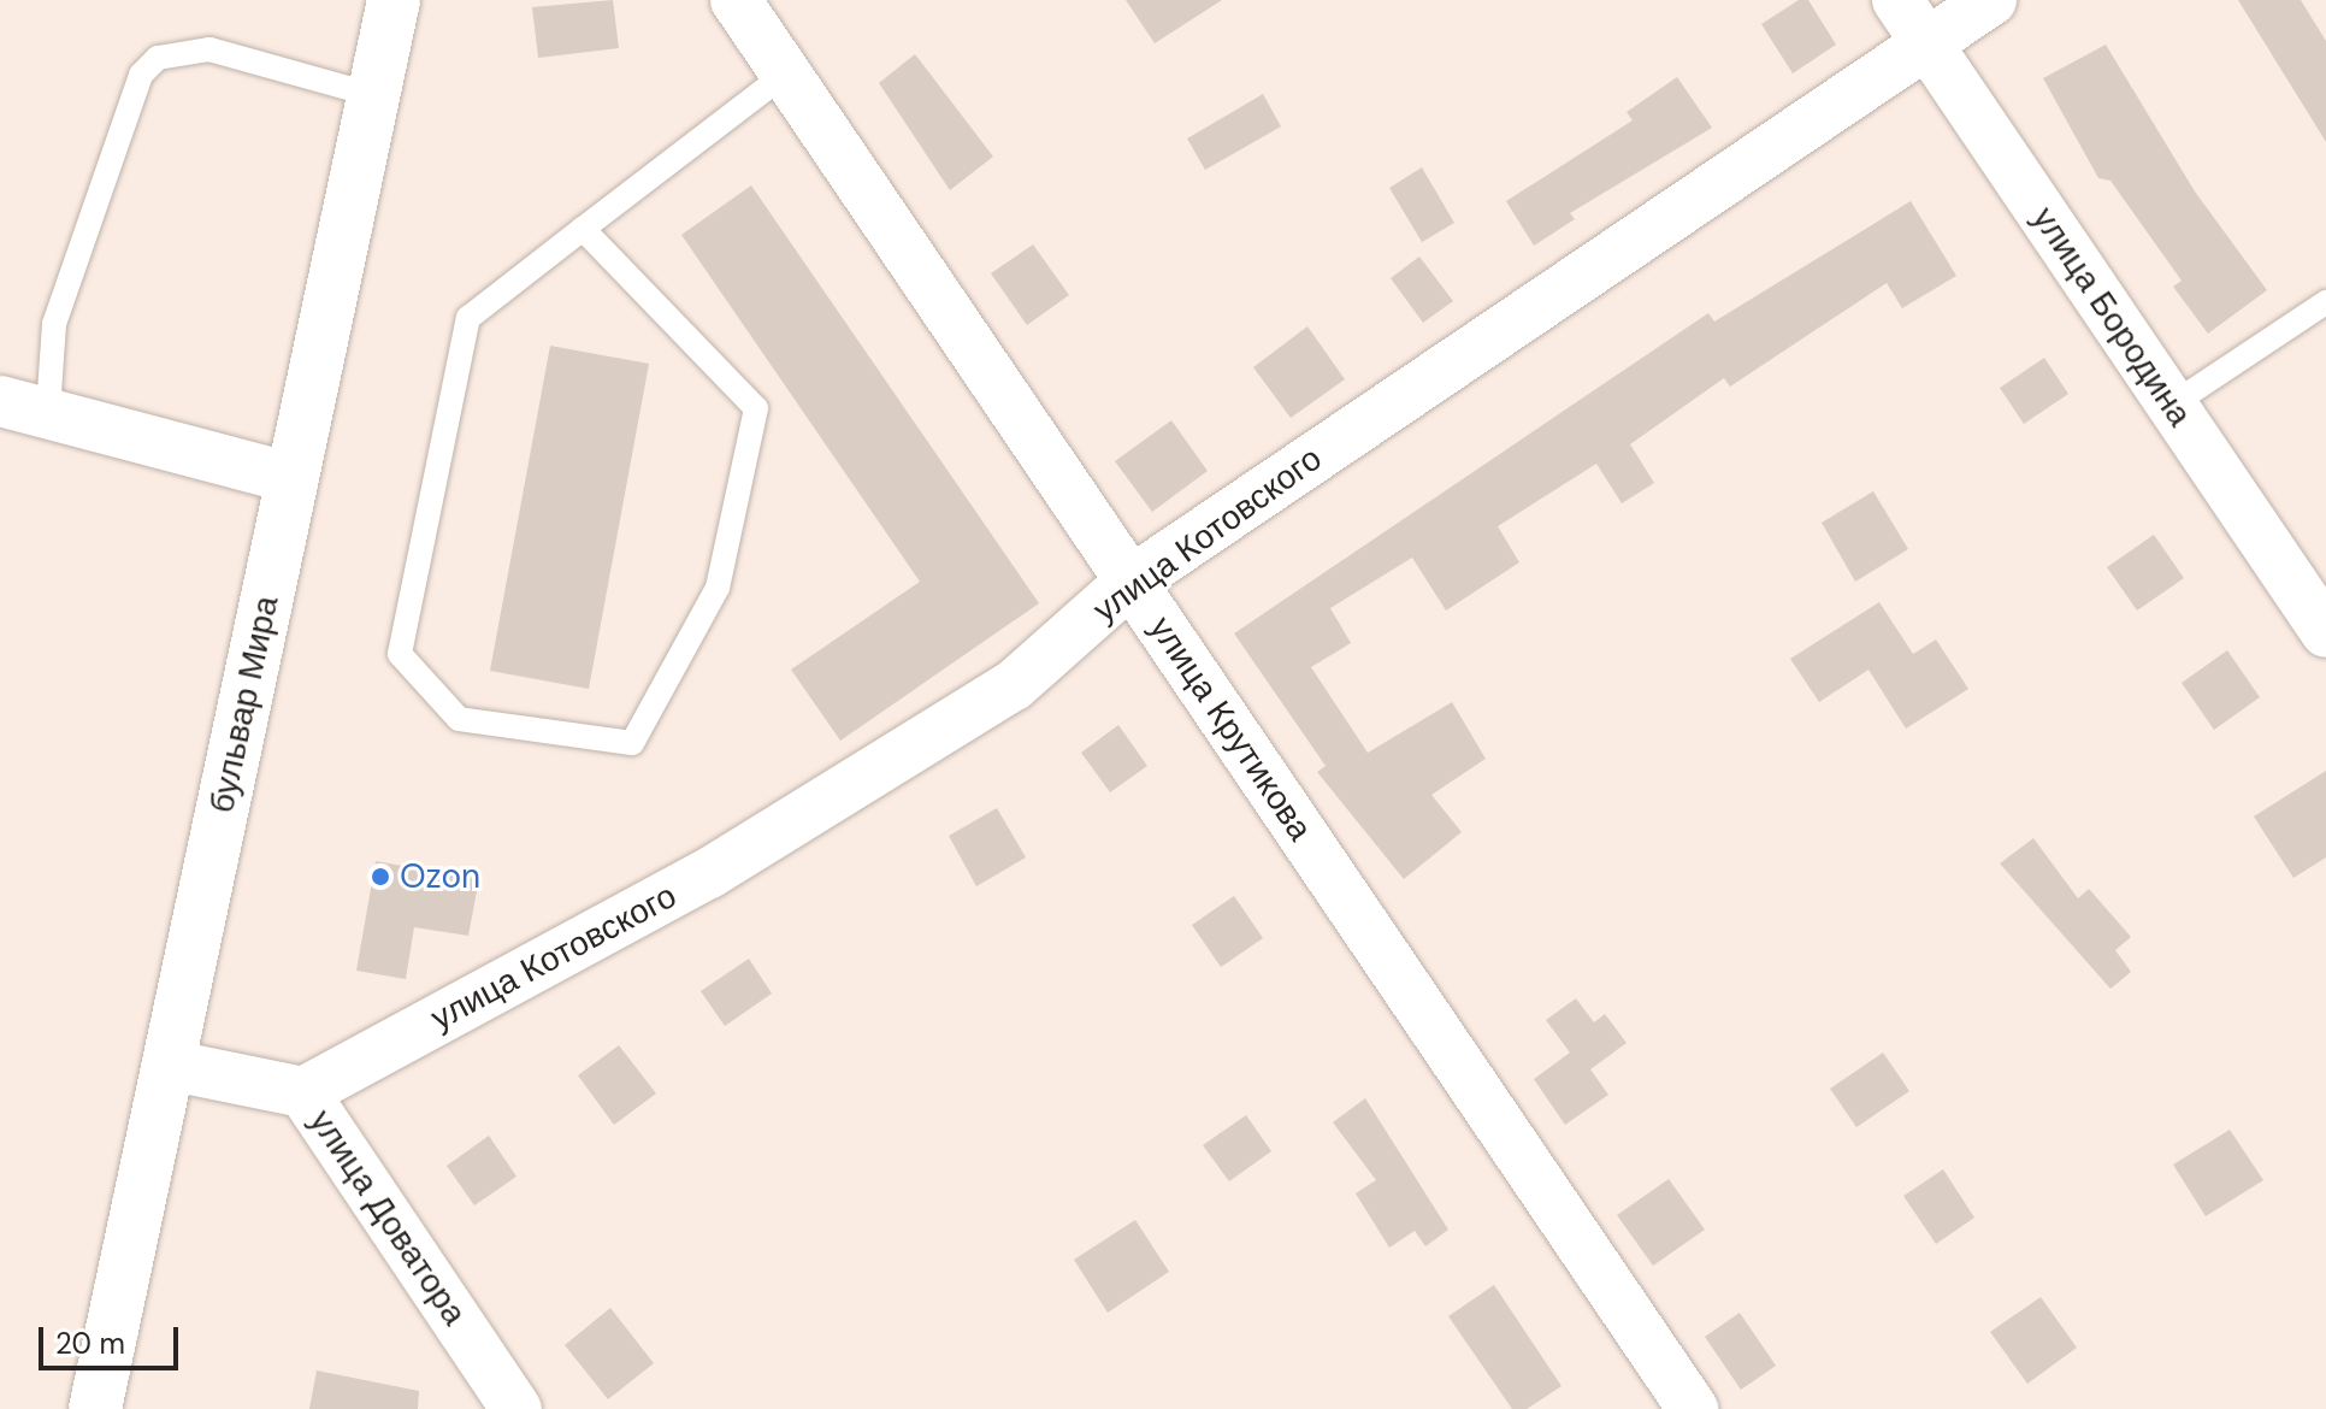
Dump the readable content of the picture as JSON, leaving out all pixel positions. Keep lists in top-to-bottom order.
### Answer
{
  "streets": {
    "main road": ["бульвар Мира"],
    "street": [
      "улица Бородина",
      "улица Котовского",
      "улица Крутикова",
      "улица Доватора"
    ]
  },
  "crossings": [
    ["улица Бородина", "улица Котовского"],
    ["улица Котовского", "улица Крутикова"],
    ["улица Котовского", "улица Доватора"],
    ["бульвар Мира", "улица Доватора"]
  ],
  "places": ["Ozon"],
  "scale_bar": "20 m"
}
